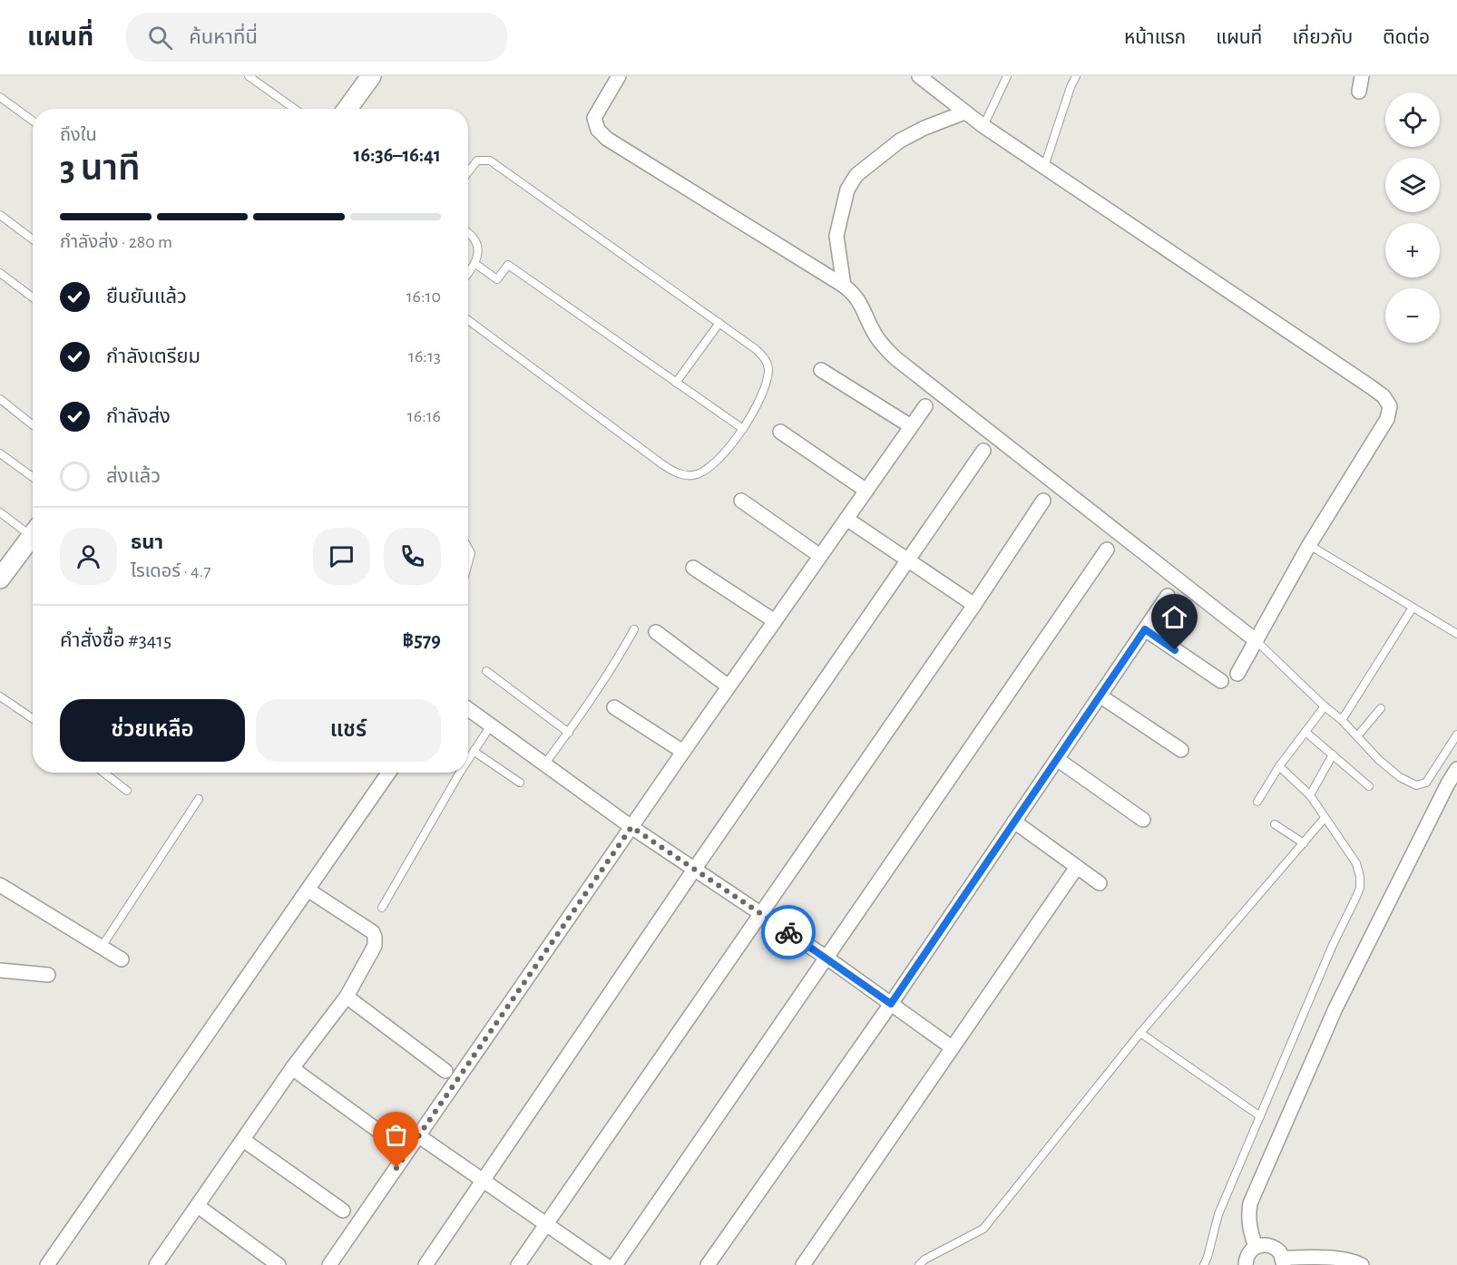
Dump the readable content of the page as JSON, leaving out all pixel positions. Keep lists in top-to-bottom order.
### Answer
{
  "page": {
    "header": "แผนที่",
    "search": "ค้นหาที่นี่",
    "nav": [
      "หน้าแรก",
      "แผนที่",
      "เกี่ยวกับ",
      "ติดต่อ"
    ],
    "map_buttons": ["+", "−"],
    "heading": ["3 นาที", "ถึงใน", "16:36–16:41"],
    "panel": [
      "ธนา",
      "ไรเดอร์ · 4.7",
      "คำสั่งซื้อ #3415",
      "฿579"
    ],
    "bar": "กำลังส่ง · 280 m",
    "list": [
      ["ยืนยันแล้ว", "16:10"],
      ["กำลังเตรียม", "16:13"],
      ["กำลังส่ง", "16:16"],
      "ส่งแล้ว"
    ],
    "buttons": ["ช่วยเหลือ", "แชร์"]
  }
}
